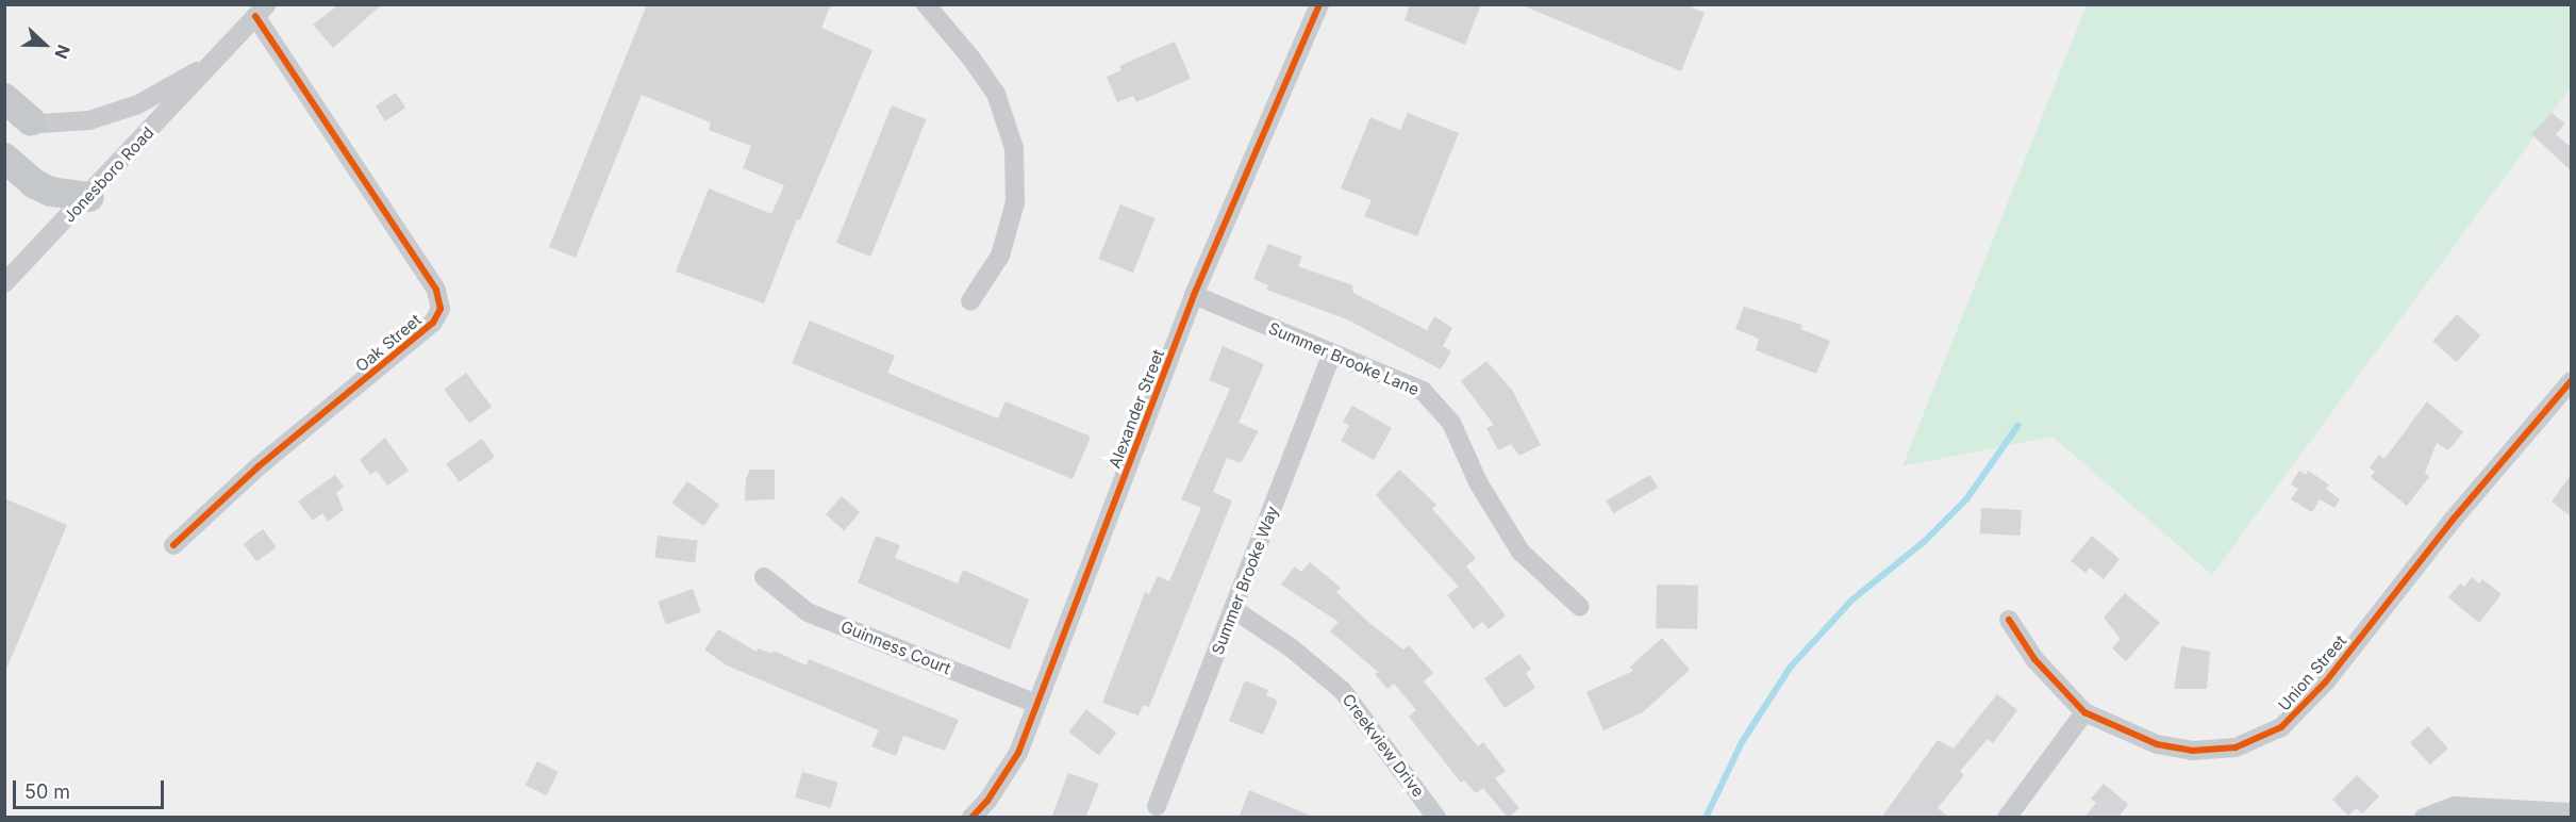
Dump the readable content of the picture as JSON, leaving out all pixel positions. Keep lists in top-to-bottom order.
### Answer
{
  "streets": {
    "street": [
      "Jonesboro Road",
      "Oak Street",
      "Summer Brooke Lane",
      "Alexander Street",
      "Summer Brooke Way",
      "Guinness Court",
      "Union Street",
      "Creekview Drive"
    ]
  },
  "crossings": [
    ["Jonesboro Road", "Oak Street"],
    ["Summer Brooke Lane", "Alexander Street"],
    ["Summer Brooke Lane", "Summer Brooke Way"],
    ["Alexander Street", "Guinness Court"],
    ["Summer Brooke Way", "Creekview Drive"]
  ],
  "scale_bar": "50 m",
  "north": "right"
}
